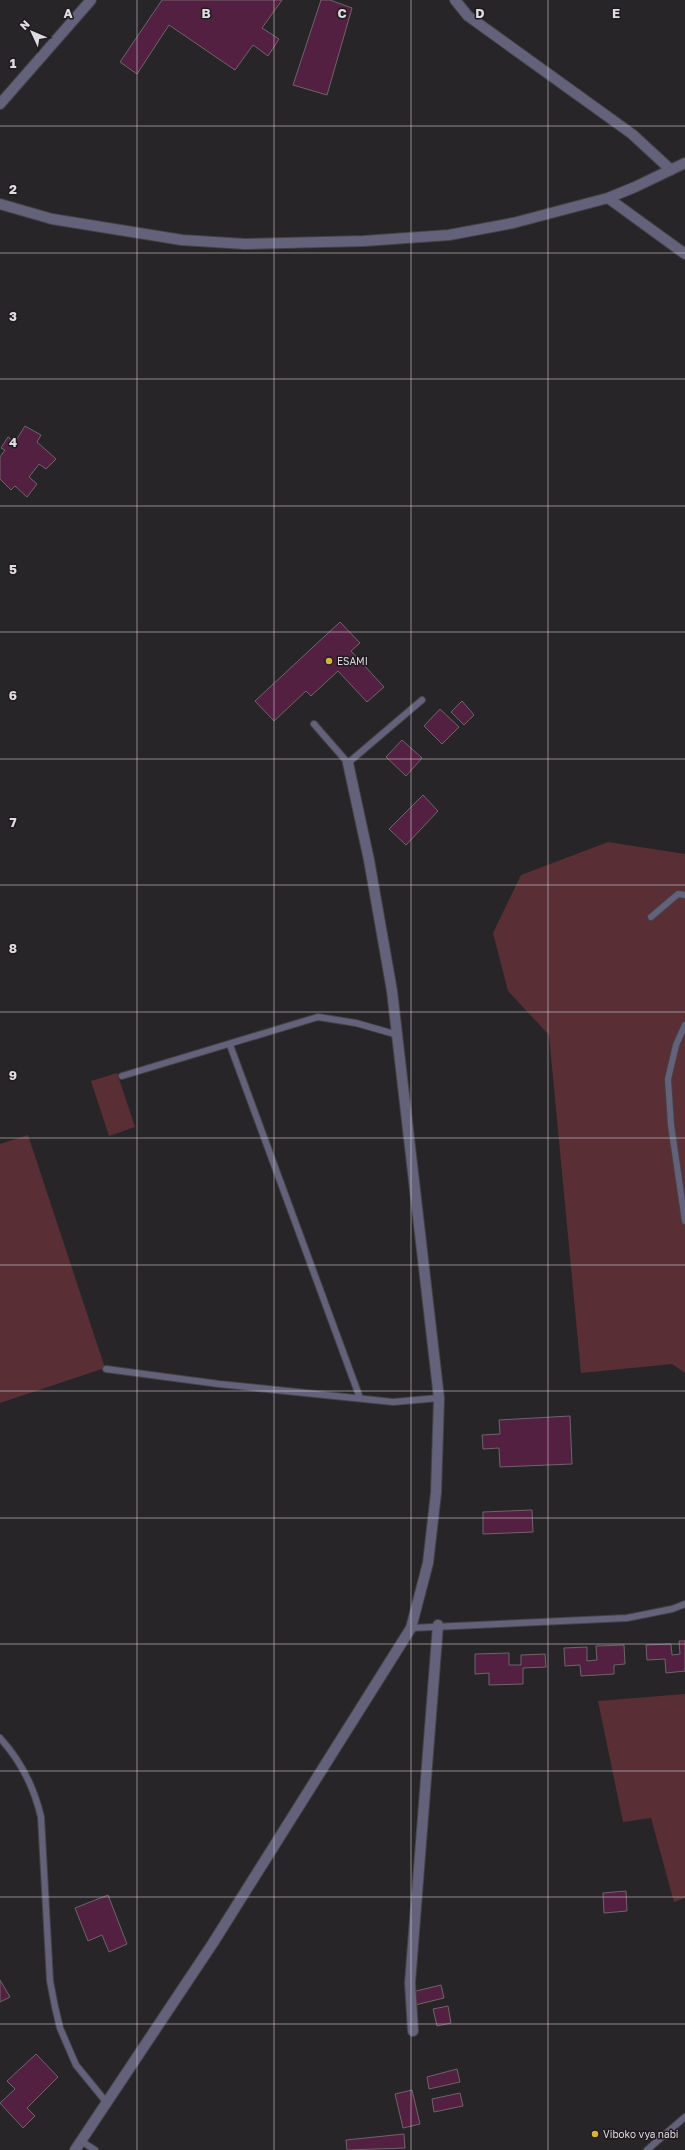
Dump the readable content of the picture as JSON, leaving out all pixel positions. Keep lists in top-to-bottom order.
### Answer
{
  "places": ["ESAMI", "Viboko vya nabi"],
  "north": "top left",
  "grid": {
    "columns": [
      "A",
      "B",
      "C",
      "D",
      "E"
    ],
    "rows": [
      "1",
      "2",
      "3",
      "4",
      "5",
      "6",
      "7",
      "8",
      "9"
    ]
  }
}
